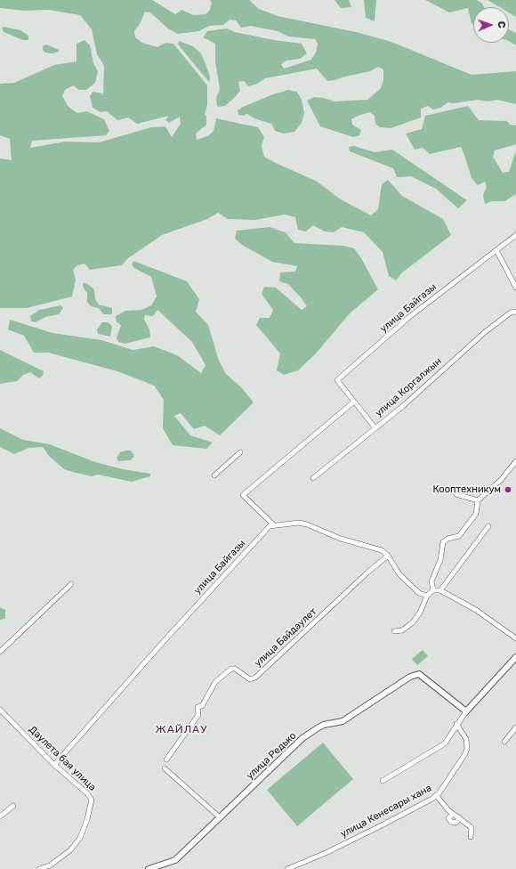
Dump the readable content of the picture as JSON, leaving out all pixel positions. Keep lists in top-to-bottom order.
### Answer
{
  "streets": {
    "street": [
      "улица Байгазы",
      "улица Коргалжын",
      "улица Байдаулет",
      "улица Редько",
      "Даулета бая улица",
      "улица Кенесары хана"
    ]
  },
  "crossings": [
    ["улица Байгазы", "улица Коргалжын"],
    ["улица Байгазы", "Даулета бая улица"]
  ],
  "districts": ["ЖАЙЛАУ"],
  "places": ["Кооптехникум"],
  "north": "right"
}
